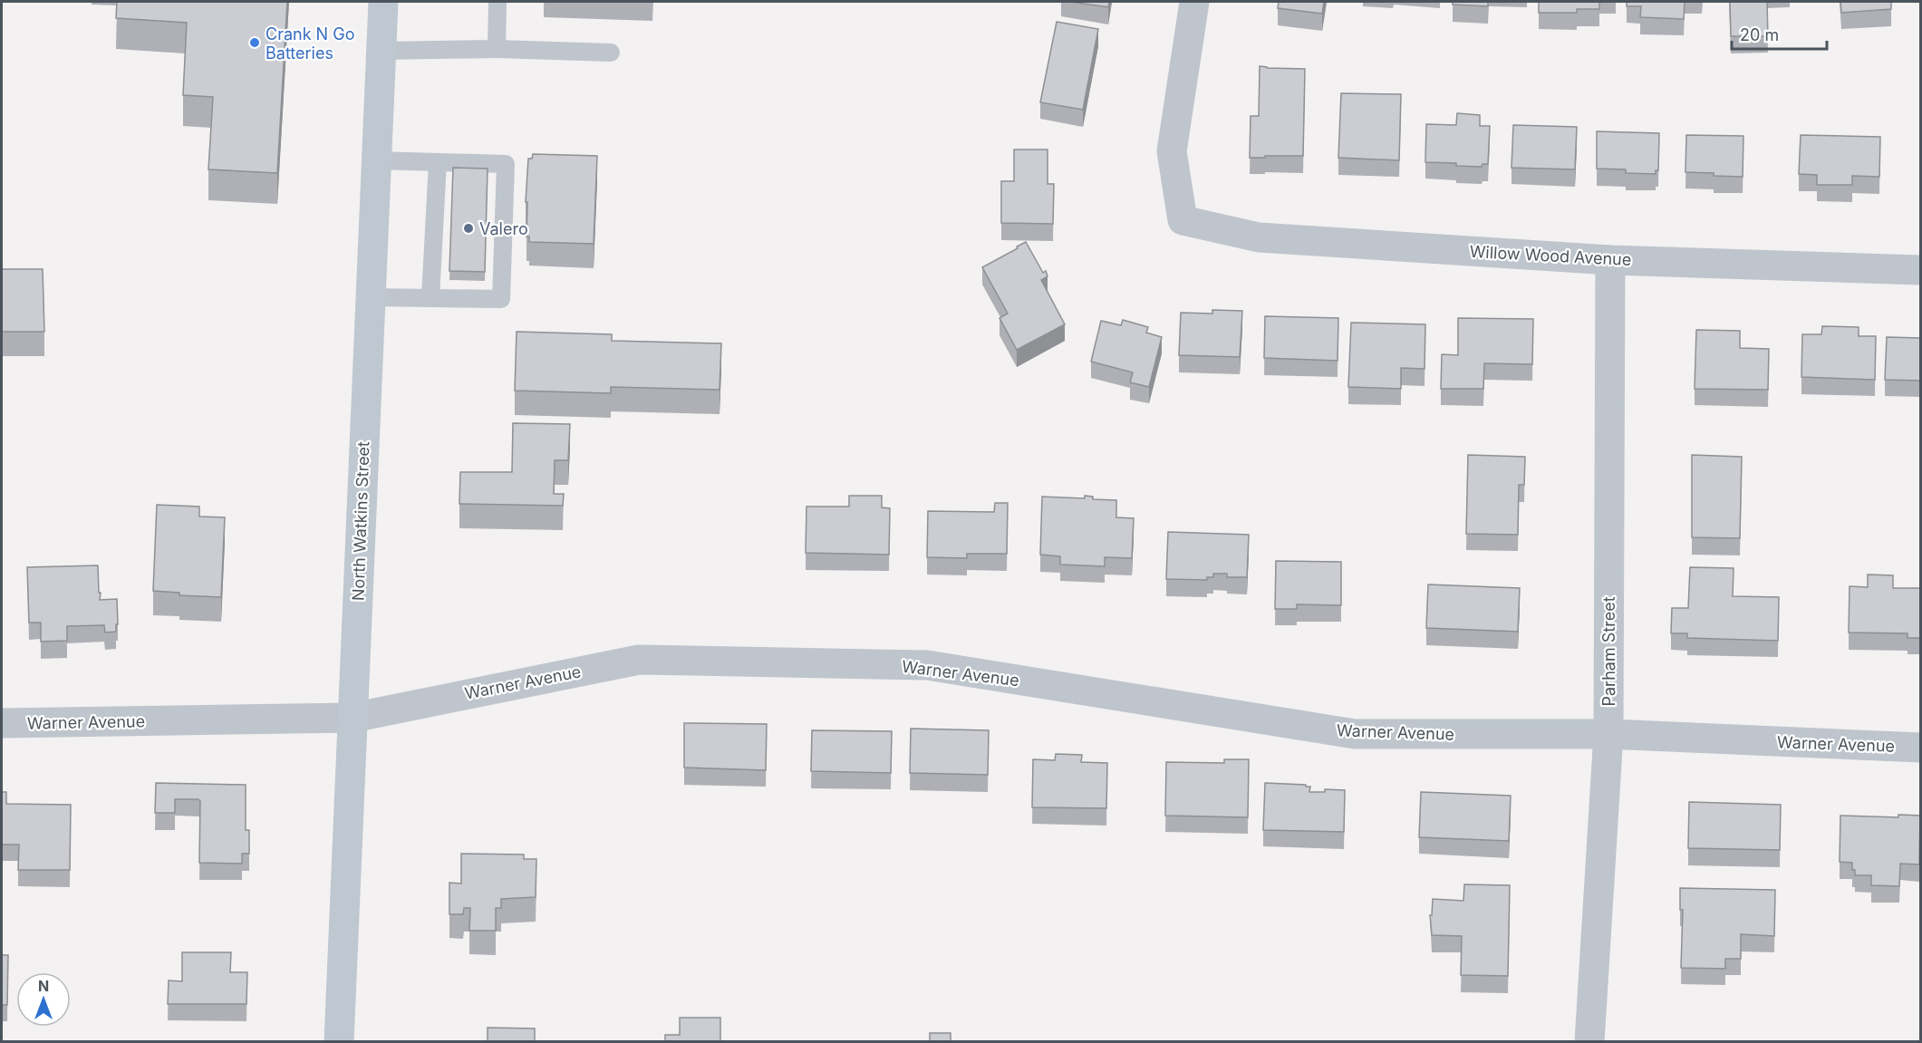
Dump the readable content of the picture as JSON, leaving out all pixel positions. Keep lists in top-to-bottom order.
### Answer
{
  "streets": {
    "main road": ["North Watkins Street"],
    "street": ["Willow Wood Avenue", "Parham Street", "Warner Avenue"]
  },
  "crossings": [
    ["Willow Wood Avenue", "Parham Street"],
    ["North Watkins Street", "Warner Avenue"],
    ["Parham Street", "Warner Avenue"]
  ],
  "places": ["Crank N Go Batteries", "Valero"],
  "scale_bar": "20 m",
  "north": "top"
}
